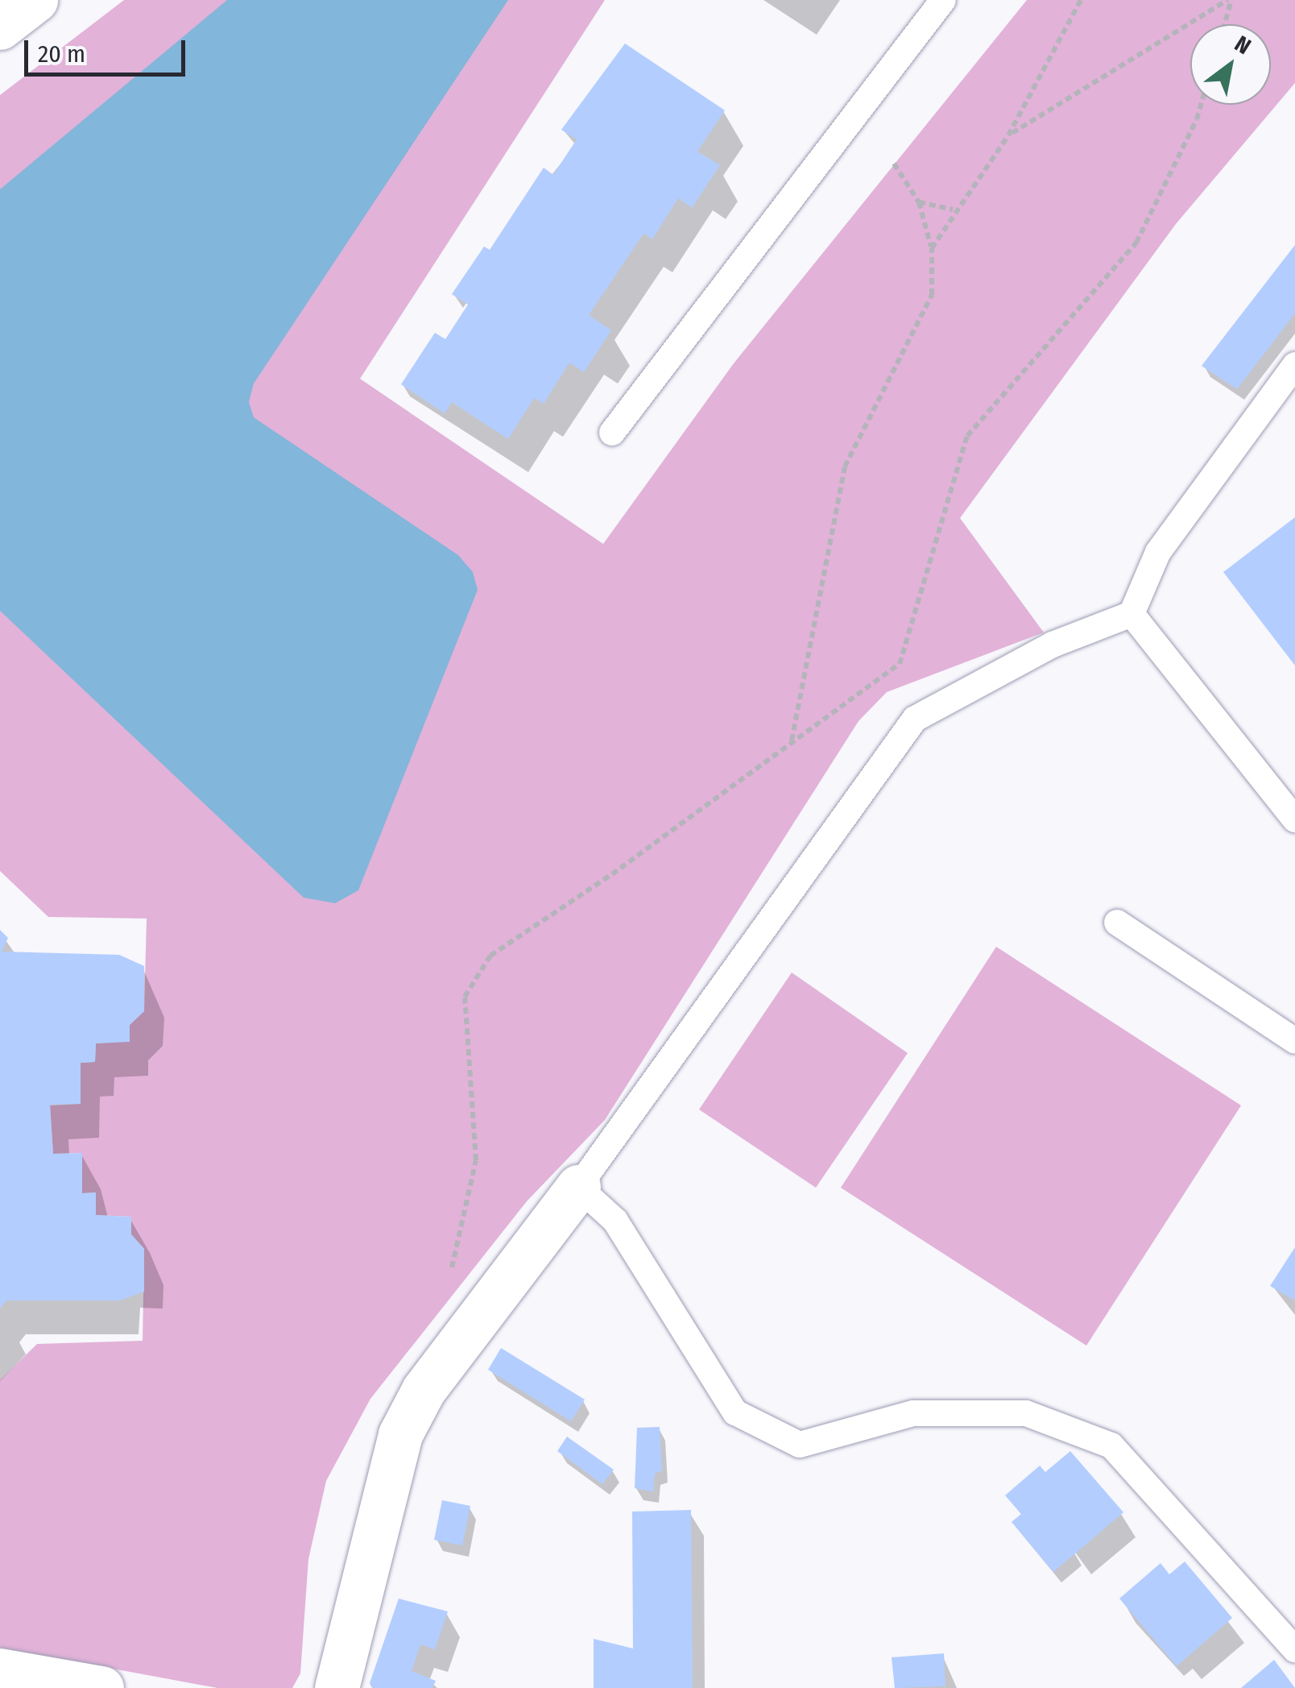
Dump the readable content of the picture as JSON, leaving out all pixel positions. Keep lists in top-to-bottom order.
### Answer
{
  "scale_bar": "20 m",
  "north": "top right"
}
